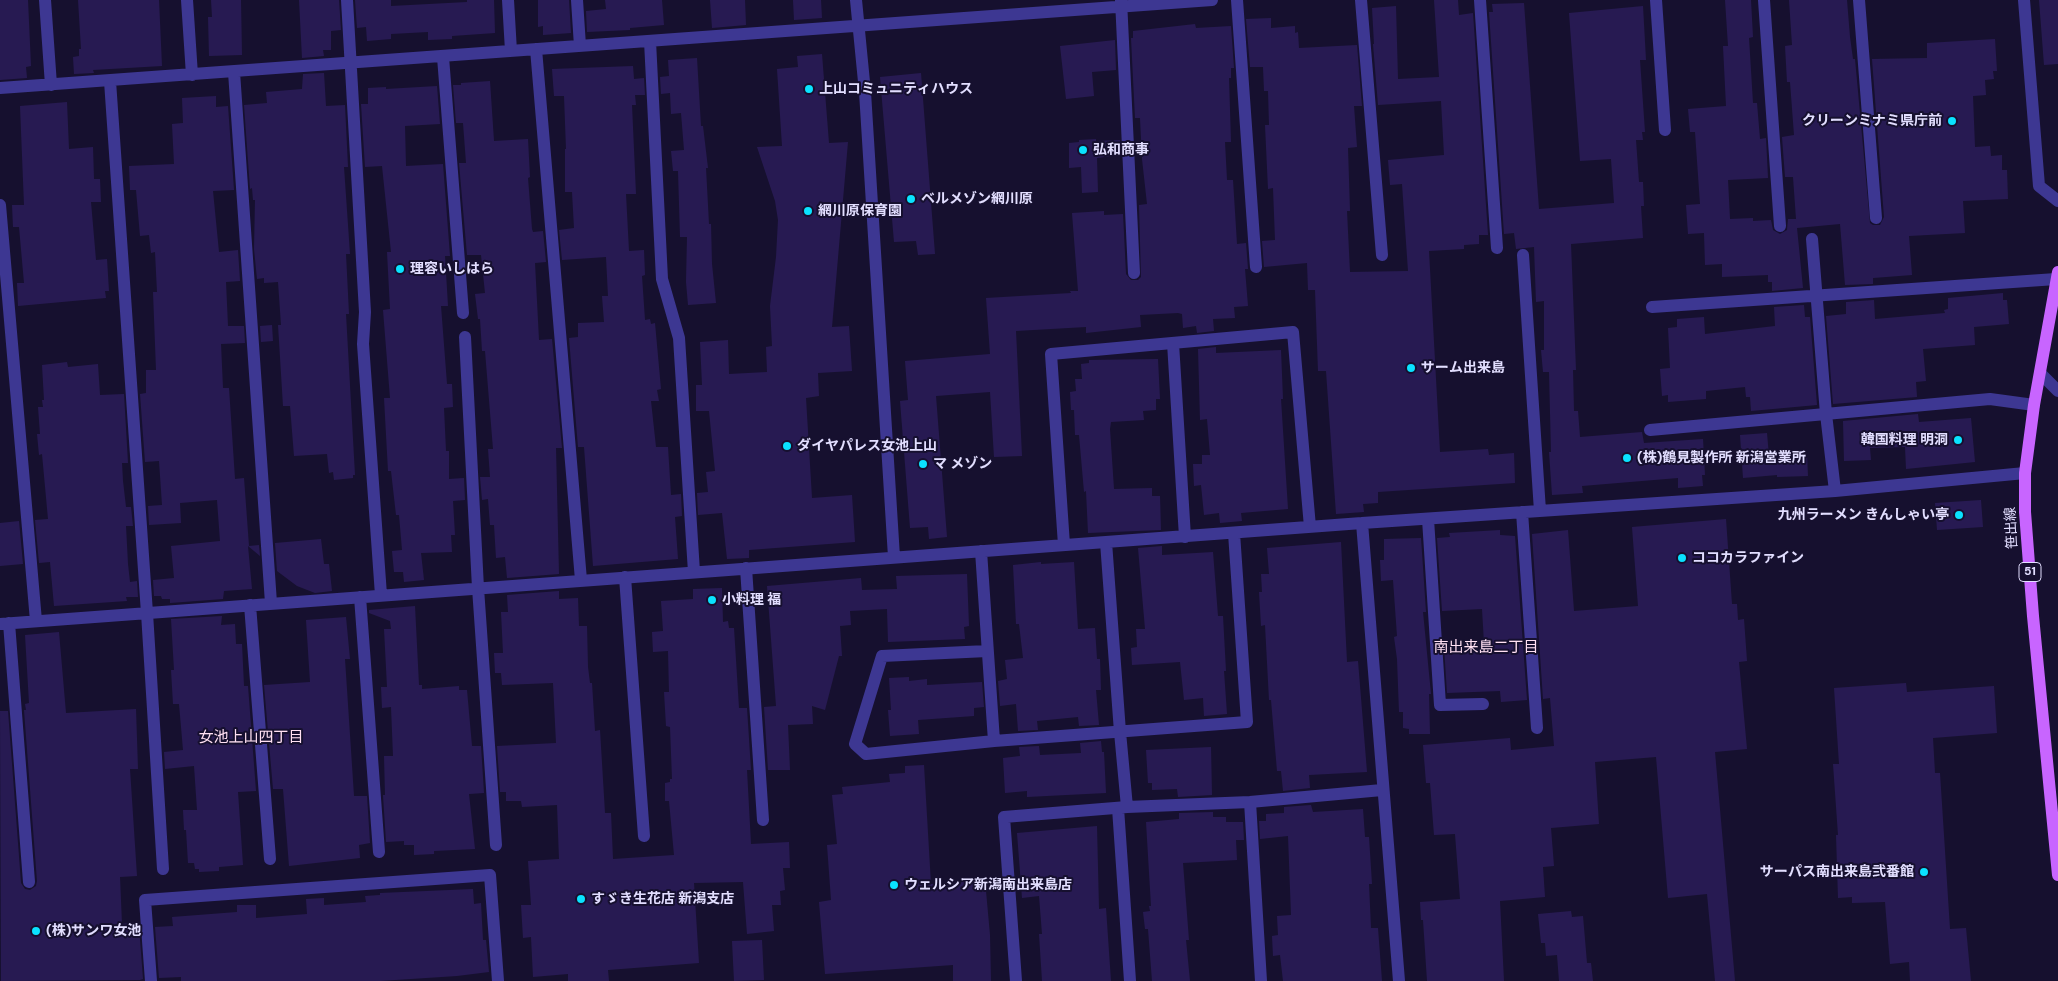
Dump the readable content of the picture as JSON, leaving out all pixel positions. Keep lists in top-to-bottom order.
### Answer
{
  "streets": {
    "main road": ["笹出線", "51"]
  },
  "districts": ["南出来島二丁目", "女池上山四丁目"],
  "places": [
    "上山コミュニティハウス",
    "クリーンミナミ県庁前",
    "弘和商事",
    "ベルメゾン網川原",
    "網川原保育園",
    "理容いしはら",
    "サーム出来島",
    "韓国料理 明洞",
    "ダイヤパレス女池上山",
    "(株)鶴見製作所 新潟営業所",
    "マ メゾン",
    "九州ラーメン きんしゃい亭",
    "ココカラファイン",
    "小料理 福",
    "サーパス南出来島弐番館",
    "ウェルシア新潟南出来島店",
    "すゞき生花店 新潟支店",
    "(株)サンワ女池"
  ]
}
